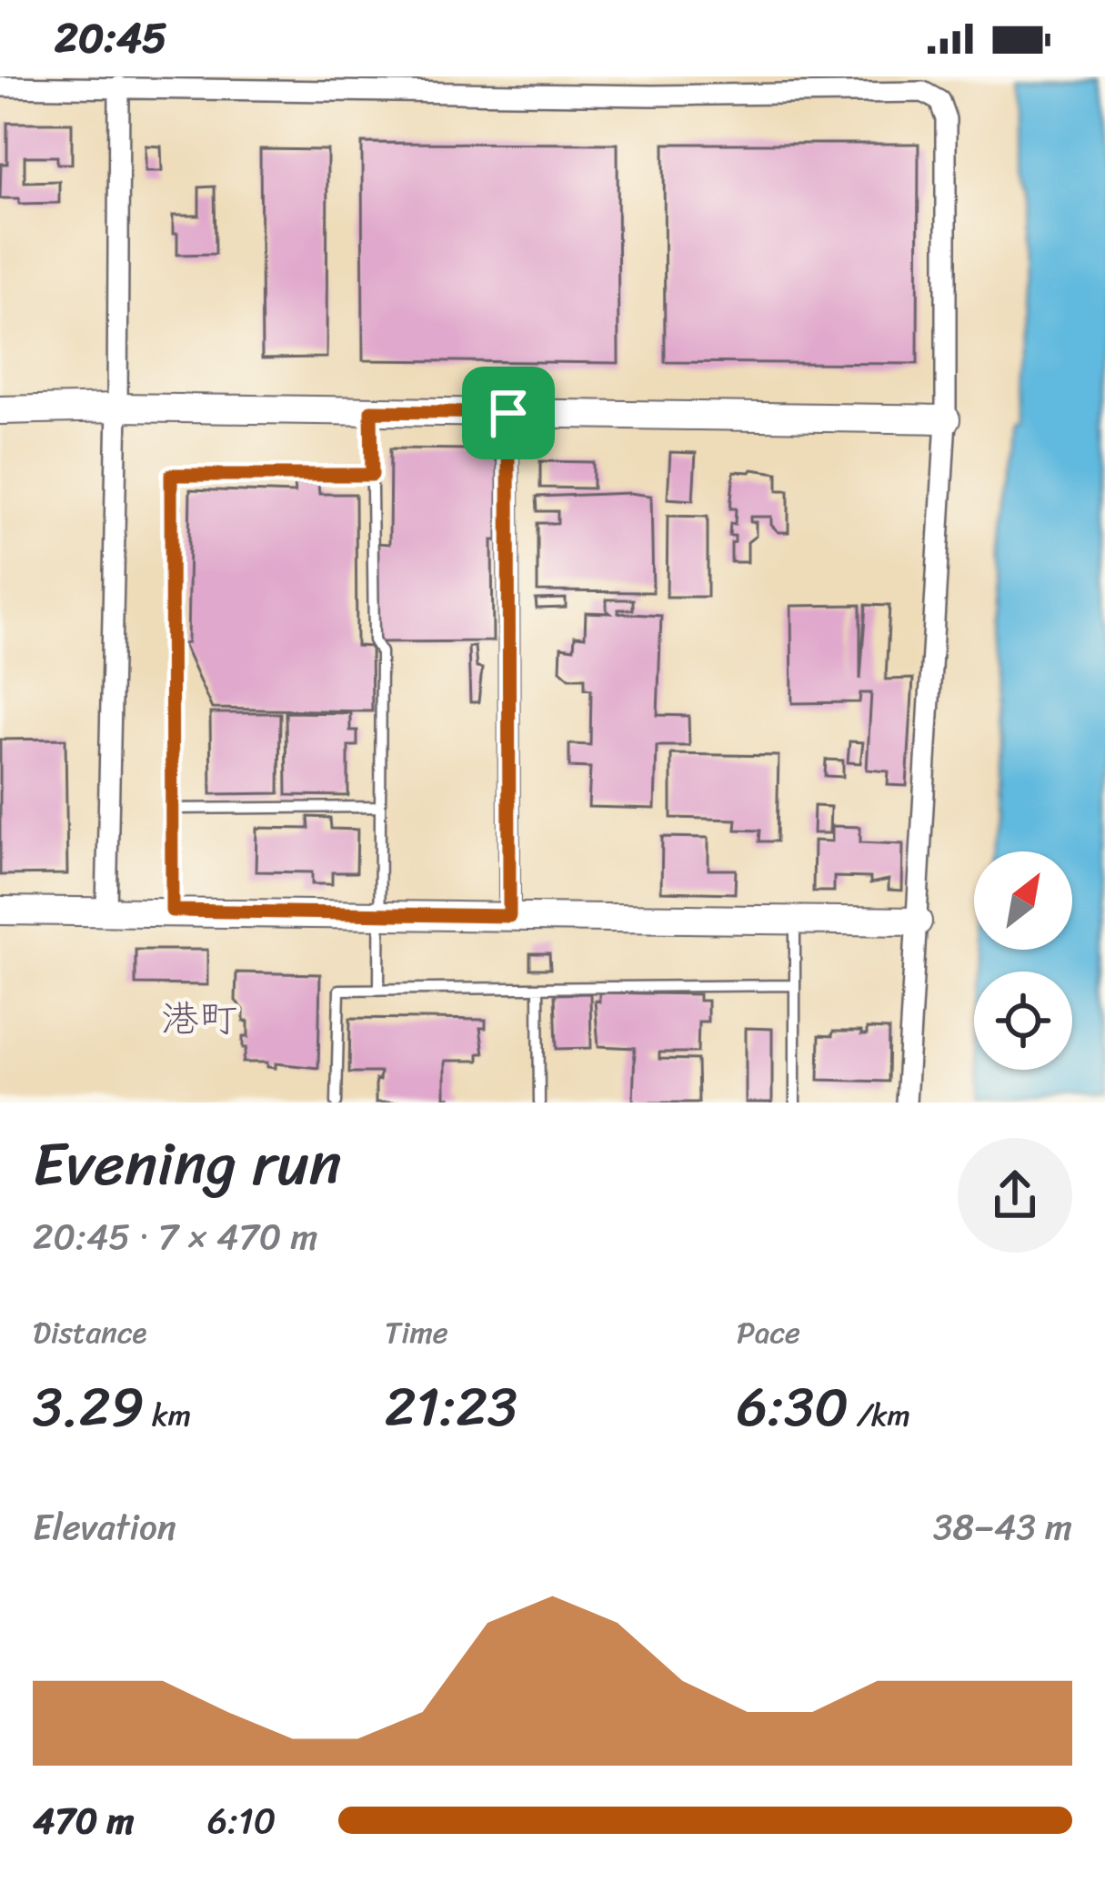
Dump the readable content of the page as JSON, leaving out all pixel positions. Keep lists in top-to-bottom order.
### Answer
{
  "districts": ["港町"],
  "north": "top right",
  "page": {
    "status": "20:45",
    "heading": ["Evening run", "20:45 · 7 × 470 m"],
    "stats": [
      ["Distance", "3.29 km"],
      ["Time", "21:23"],
      ["Pace", "6:30 /km"]
    ],
    "chart": ["Elevation", "38–43 m"],
    "list": [
      {
        "name": "470 m",
        "note": "6:10"
      }
    ]
  }
}
